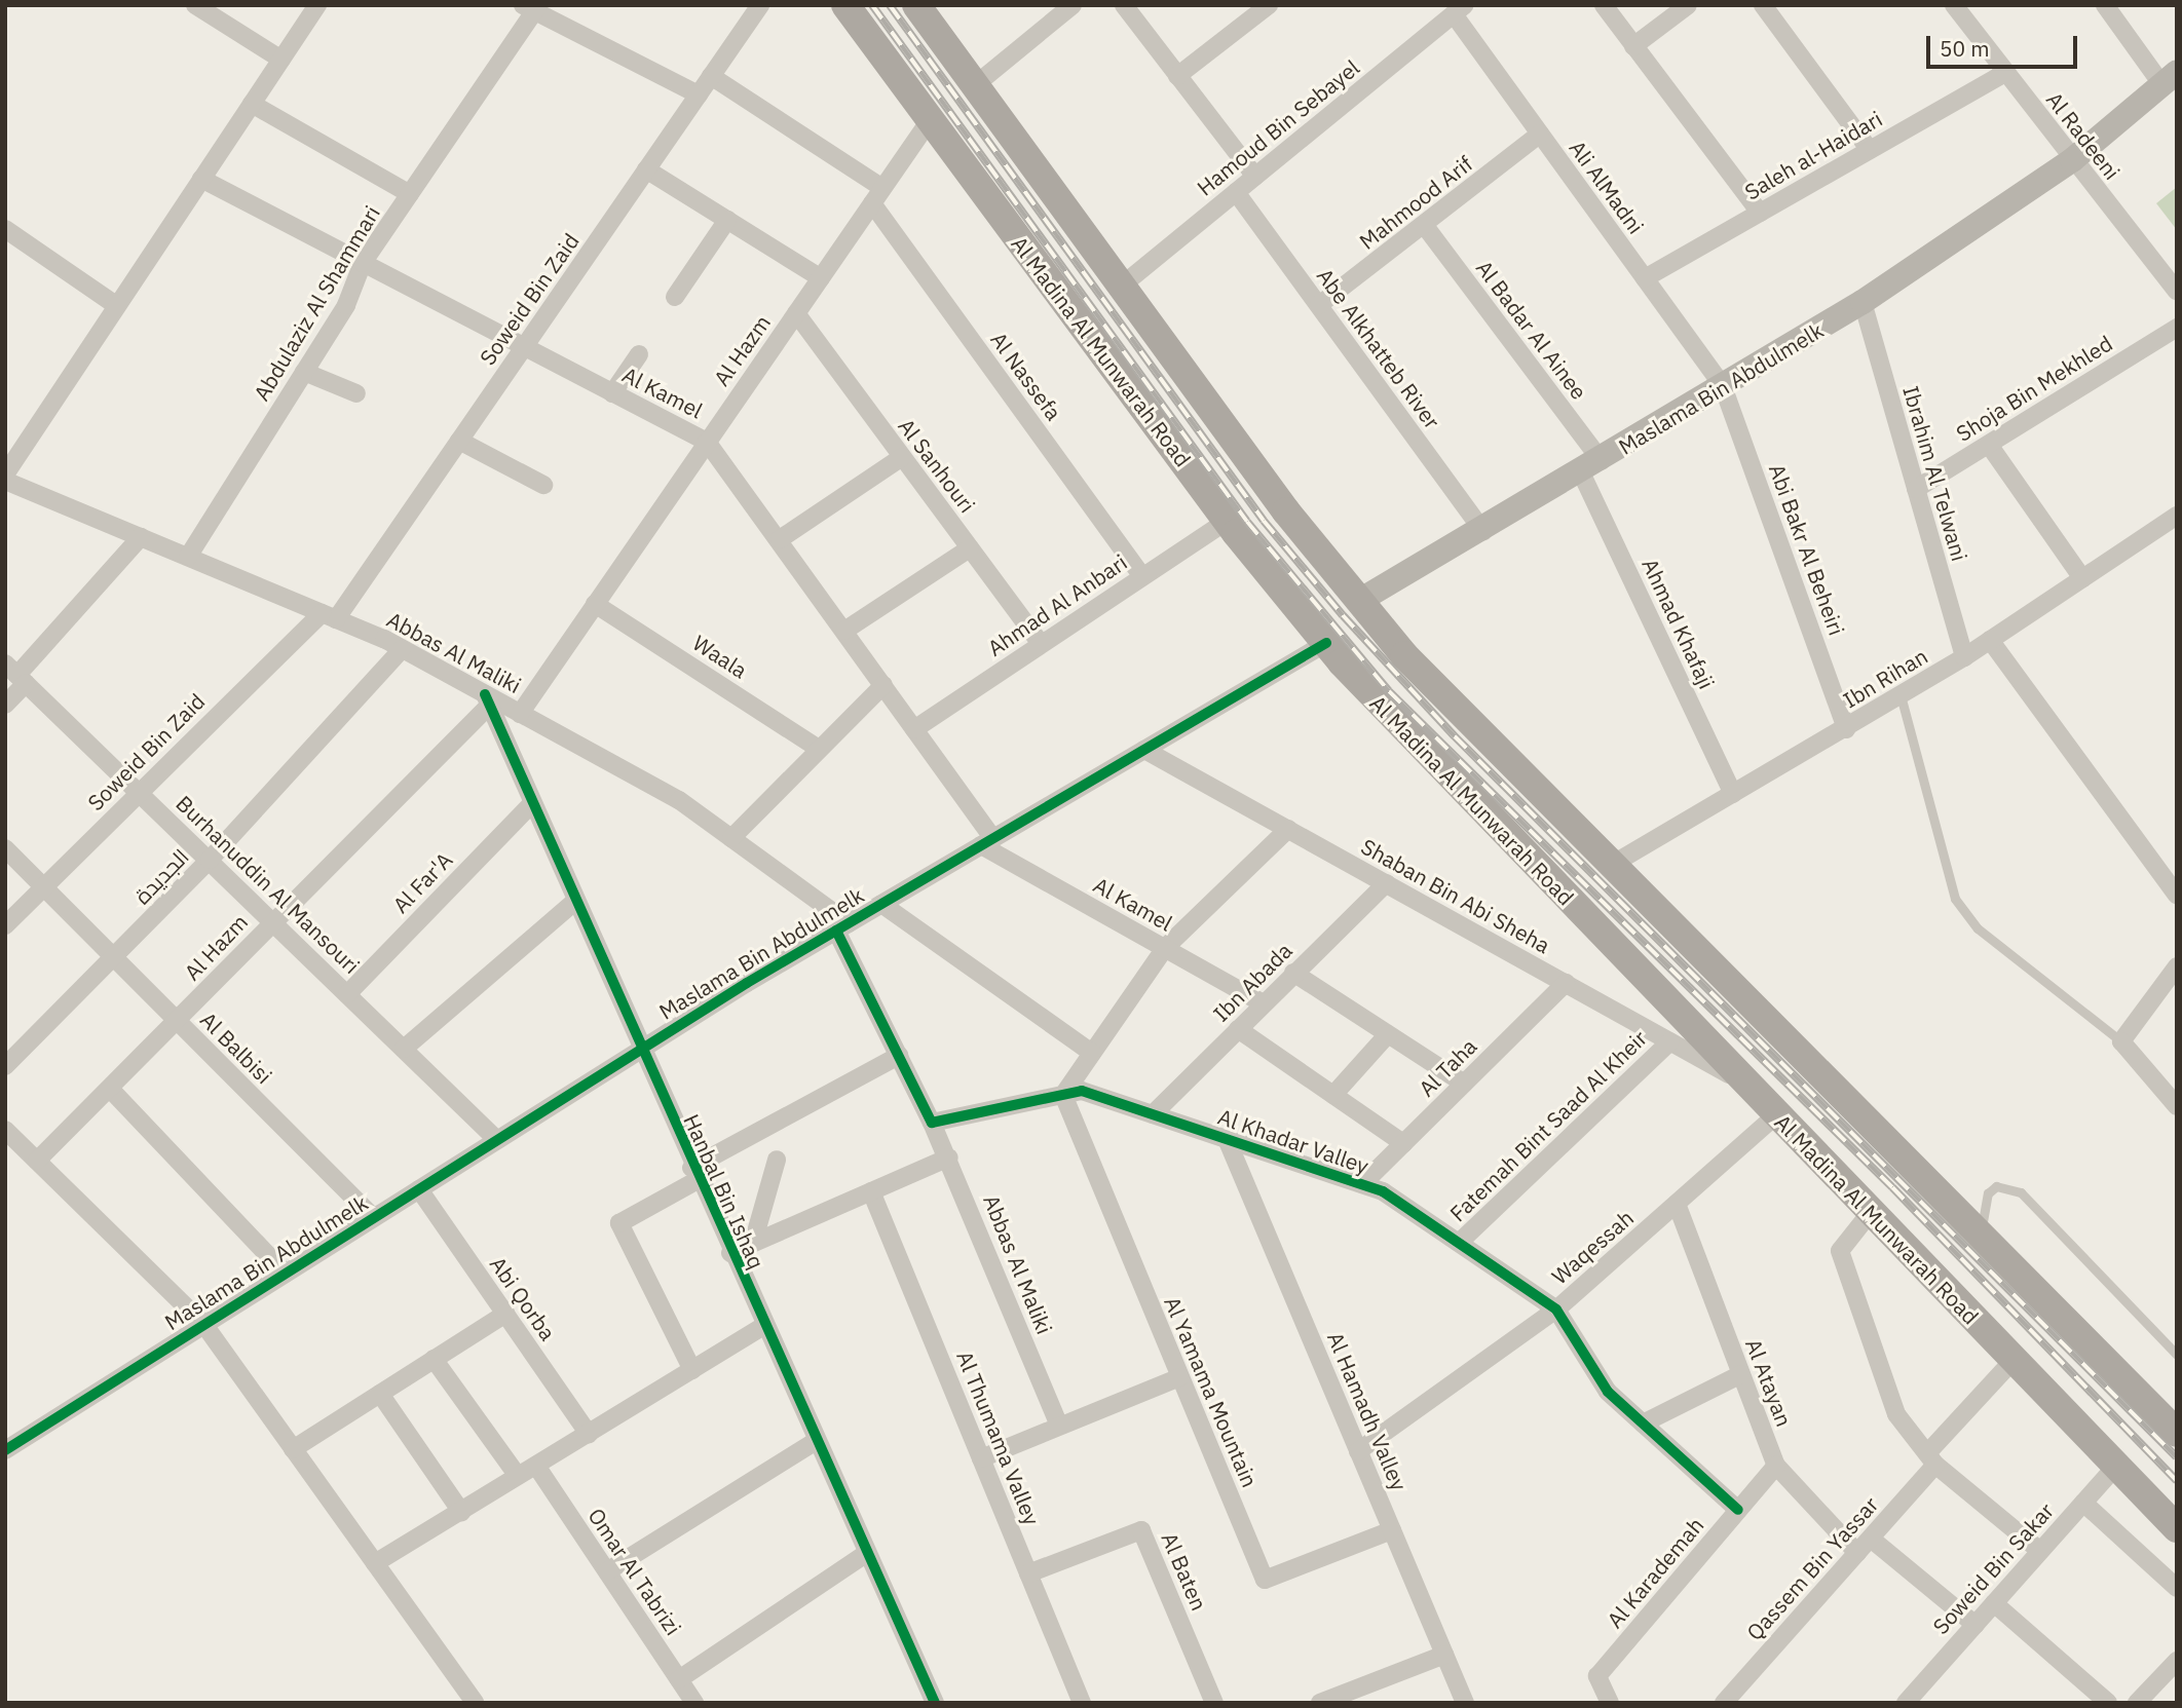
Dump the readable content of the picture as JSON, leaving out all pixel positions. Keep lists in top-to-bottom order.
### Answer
{
  "streets": {
    "main road": ["Al Madina Al Munwarah Road", "Maslama Bin Abdulmelk"],
    "street": [
      "Hamoud Bin Sebayel",
      "Al Radeeni",
      "Saleh al-Haidari",
      "Ali AlMadni",
      "Mahmood Arif",
      "Soweid Bin Zaid",
      "Abdulaziz Al Shammari",
      "Al Badar Al Ainee",
      "Abe Alkhatteb River",
      "Al Hazm",
      "Al Nassefa",
      "Shoja Bin Mekhled",
      "Al Kamel",
      "Al Sanhouri",
      "Ibrahim Al Telwani",
      "Abi Bakr Al Beheiri",
      "Ahmad Al Anbari",
      "Ahmad Khafaji",
      "Abbas Al Maliki",
      "Waala",
      "Ibn Rihan",
      "الجديدة",
      "Al Far'A",
      "Burhanuddin Al Mansouri",
      "Shaban Bin Abi Sheha",
      "Ibn Abada",
      "Al Balbisi",
      "Al Taha",
      "Fatemah Bint Saad Al Kheir",
      "Al Khadar Valley",
      "Hanbal Bin Ishaq",
      "Waqessah",
      "Abi Qorba",
      "Al Atayan",
      "Al Yamama Mountain",
      "Al Hamadh Valley",
      "Al Thumama Valley",
      "Qassem Bin Yassar",
      "Soweid Bin Sakar",
      "Omar Al Tabrizi",
      "Al Baten",
      "Al Karademah"
    ]
  },
  "crossings": [
    ["Hamoud Bin Sebayel", "Ali AlMadni"],
    ["Hamoud Bin Sebayel", "Abe Alkhatteb River"],
    ["Al Radeeni", "Saleh al-Haidari"],
    ["Al Radeeni", "Maslama Bin Abdulmelk"],
    ["Saleh al-Haidari", "Ali AlMadni"],
    ["Ali AlMadni", "Mahmood Arif"],
    ["Ali AlMadni", "Maslama Bin Abdulmelk"],
    ["Ali AlMadni", "Abi Bakr Al Beheiri"],
    ["Mahmood Arif", "Al Badar Al Ainee"],
    ["Mahmood Arif", "Abe Alkhatteb River"],
    ["Soweid Bin Zaid", "Al Nassefa"],
    ["Soweid Bin Zaid", "Al Kamel"],
    ["Soweid Bin Zaid", "Abbas Al Maliki"],
    ["Soweid Bin Zaid", "Burhanuddin Al Mansouri"],
    ["Soweid Bin Zaid", "Al Balbisi"],
    ["Abdulaziz Al Shammari", "Al Kamel"],
    ["Abdulaziz Al Shammari", "Abbas Al Maliki"],
    ["Al Badar Al Ainee", "Maslama Bin Abdulmelk"],
    ["Al Badar Al Ainee", "Ahmad Khafaji"],
    ["Abe Alkhatteb River", "Maslama Bin Abdulmelk"],
    ["Al Hazm", "Al Madina Al Munwarah Road"],
    ["Al Hazm", "Al Nassefa"],
    ["Al Hazm", "Al Kamel"],
    ["Al Hazm", "Al Sanhouri"],
    ["Al Hazm", "Abbas Al Maliki"],
    ["Al Hazm", "Waala"],
    ["Al Hazm", "Burhanuddin Al Mansouri"],
    ["Al Hazm", "Al Balbisi"],
    ["Al Hazm", "Hanbal Bin Ishaq"],
    ["Al Madina Al Munwarah Road", "Maslama Bin Abdulmelk"],
    ["Al Madina Al Munwarah Road", "Ahmad Al Anbari"],
    ["Al Madina Al Munwarah Road", "Shaban Bin Abi Sheha"],
    ["Al Madina Al Munwarah Road", "Waqessah"],
    ["Al Madina Al Munwarah Road", "Qassem Bin Yassar"],
    ["Al Madina Al Munwarah Road", "Soweid Bin Sakar"],
    ["Al Nassefa", "Ahmad Al Anbari"],
    ["Maslama Bin Abdulmelk", "Al Kamel"],
    ["Maslama Bin Abdulmelk", "Ibrahim Al Telwani"],
    ["Maslama Bin Abdulmelk", "Abi Bakr Al Beheiri"],
    ["Maslama Bin Abdulmelk", "Ahmad Khafaji"],
    ["Maslama Bin Abdulmelk", "Abbas Al Maliki"],
    ["Maslama Bin Abdulmelk", "Burhanuddin Al Mansouri"],
    ["Maslama Bin Abdulmelk", "Shaban Bin Abi Sheha"],
    ["Maslama Bin Abdulmelk", "Al Balbisi"],
    ["Maslama Bin Abdulmelk", "Hanbal Bin Ishaq"],
    ["Maslama Bin Abdulmelk", "Abi Qorba"],
    ["Shoja Bin Mekhled", "Ibrahim Al Telwani"],
    ["Al Kamel", "Ahmad Al Anbari"],
    ["Al Kamel", "Ibn Abada"],
    ["Al Sanhouri", "Ahmad Al Anbari"],
    ["Ibrahim Al Telwani", "Ibn Rihan"],
    ["Abi Bakr Al Beheiri", "Ibn Rihan"],
    ["Ahmad Khafaji", "Ibn Rihan"],
    ["Abbas Al Maliki", "الجديدة"],
    ["Abbas Al Maliki", "Al Khadar Valley"],
    ["Abbas Al Maliki", "Hanbal Bin Ishaq"],
    ["الجديدة", "Burhanuddin Al Mansouri"],
    ["الجديدة", "Al Balbisi"],
    ["Al Far'A", "Burhanuddin Al Mansouri"],
    ["Al Far'A", "Hanbal Bin Ishaq"],
    ["Shaban Bin Abi Sheha", "Ibn Abada"],
    ["Shaban Bin Abi Sheha", "Al Taha"],
    ["Shaban Bin Abi Sheha", "Fatemah Bint Saad Al Kheir"],
    ["Ibn Abada", "Al Khadar Valley"],
    ["Al Taha", "Al Khadar Valley"],
    ["Fatemah Bint Saad Al Kheir", "Al Khadar Valley"],
    ["Al Khadar Valley", "Waqessah"],
    ["Al Khadar Valley", "Al Yamama Mountain"],
    ["Al Khadar Valley", "Al Hamadh Valley"],
    ["Al Khadar Valley", "Al Karademah"],
    ["Waqessah", "Al Atayan"],
    ["Waqessah", "Al Hamadh Valley"],
    ["Al Atayan", "Qassem Bin Yassar"],
    ["Al Atayan", "Al Karademah"],
    ["Al Yamama Mountain", "Al Hamadh Valley"],
    ["Al Thumama Valley", "Al Baten"]
  ],
  "scale_bar": "50 m"
}
